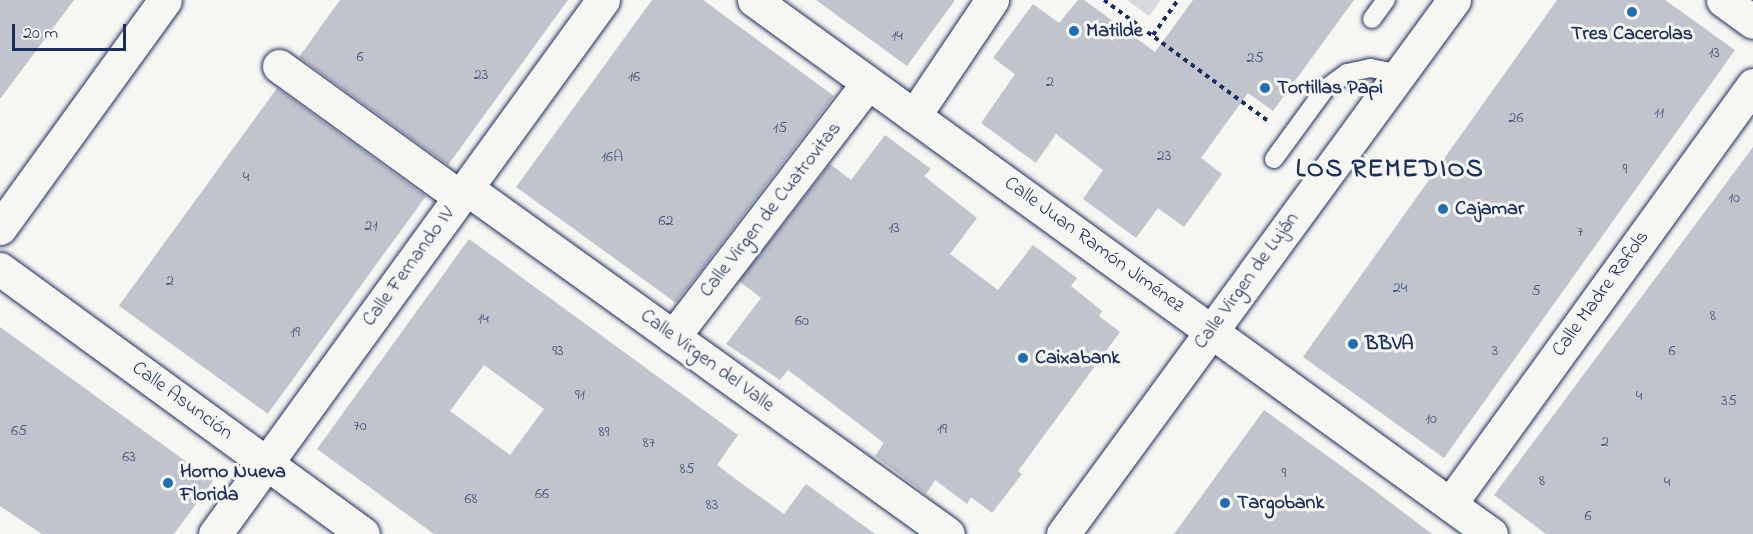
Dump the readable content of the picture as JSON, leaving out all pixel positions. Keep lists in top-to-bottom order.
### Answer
{
  "streets": {
    "street": [
      "Calle Virgen de Cuatrovitas",
      "Calle Juan Ramón Jiménez",
      "Calle Fernando IV",
      "Calle Virgen de Luján",
      "Calle Madre Rafols",
      "Calle Virgen del Valle",
      "Calle Asunción"
    ]
  },
  "crossings": [
    ["Calle Virgen de Cuatrovitas", "Calle Juan Ramón Jiménez"],
    ["Calle Virgen de Cuatrovitas", "Calle Virgen del Valle"],
    ["Calle Juan Ramón Jiménez", "Calle Virgen de Luján"],
    ["Calle Juan Ramón Jiménez", "Calle Madre Rafols"],
    ["Calle Fernando IV", "Calle Virgen del Valle"],
    ["Calle Fernando IV", "Calle Asunción"]
  ],
  "districts": ["LOS REMEDIOS"],
  "places": [
    "Tres Cacerolas",
    "Matilde",
    "Tortillas Papi",
    "Cajamar",
    "BBVA",
    "Caixabank",
    "Horno Nueva Florida",
    "Targobank"
  ],
  "house_numbers": [
    "14",
    "13",
    "6",
    "25",
    "23",
    "16",
    "2",
    "11",
    "26",
    "15",
    "23",
    "16A",
    "9",
    "4",
    "10",
    "62",
    "21",
    "13",
    "7",
    "2",
    "24",
    "5",
    "8",
    "14",
    "60",
    "19",
    "93",
    "3",
    "6",
    "91",
    "4",
    "35",
    "10",
    "70",
    "19",
    "65",
    "89",
    "2",
    "87",
    "63",
    "85",
    "9",
    "8",
    "4",
    "66",
    "68",
    "83",
    "6"
  ],
  "scale_bar": "20 m"
}
